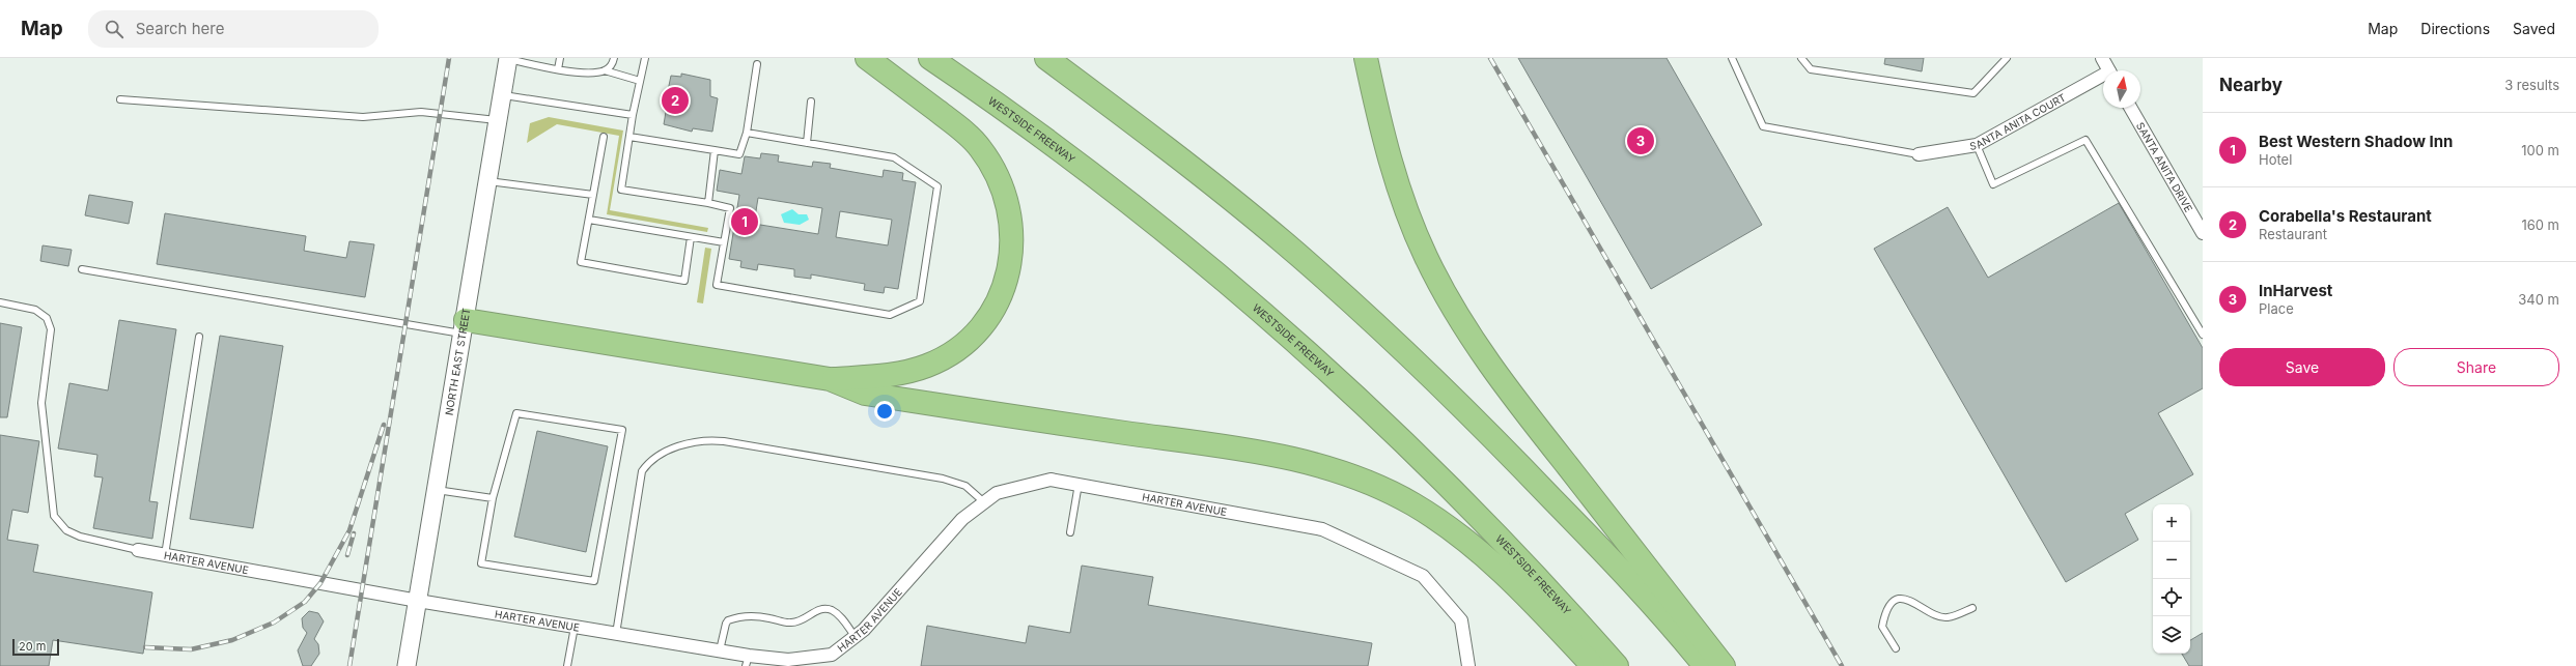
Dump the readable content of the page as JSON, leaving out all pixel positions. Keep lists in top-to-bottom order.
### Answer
{
  "streets": {
    "highway": ["WESTSIDE FREEWAY"],
    "main road": ["NORTH EAST STREET"],
    "street": ["SANTA ANITA COURT", "SANTA ANITA DRIVE", "HARTER AVENUE"]
  },
  "crossings": [
    ["NORTH EAST STREET", "HARTER AVENUE"]
  ],
  "scale_bar": "20 m",
  "north": "top",
  "page": {
    "header": "Map",
    "search": "Search here",
    "nav": ["Map", "Directions", "Saved"],
    "heading": ["Nearby", "3 results"],
    "pins": ["2", "3", "1"],
    "list": [
      {
        "mark": "1",
        "name": "Best Western Shadow Inn",
        "note": "Hotel",
        "value": "100 m"
      },
      {
        "mark": "2",
        "name": "Corabella's Restaurant",
        "note": "Restaurant",
        "value": "160 m"
      },
      {
        "mark": "3",
        "name": "InHarvest",
        "note": "Place",
        "value": "340 m"
      }
    ],
    "buttons": ["Save", "Share"],
    "map_buttons": ["+", "−"],
    "scale": "20 m"
  }
}
